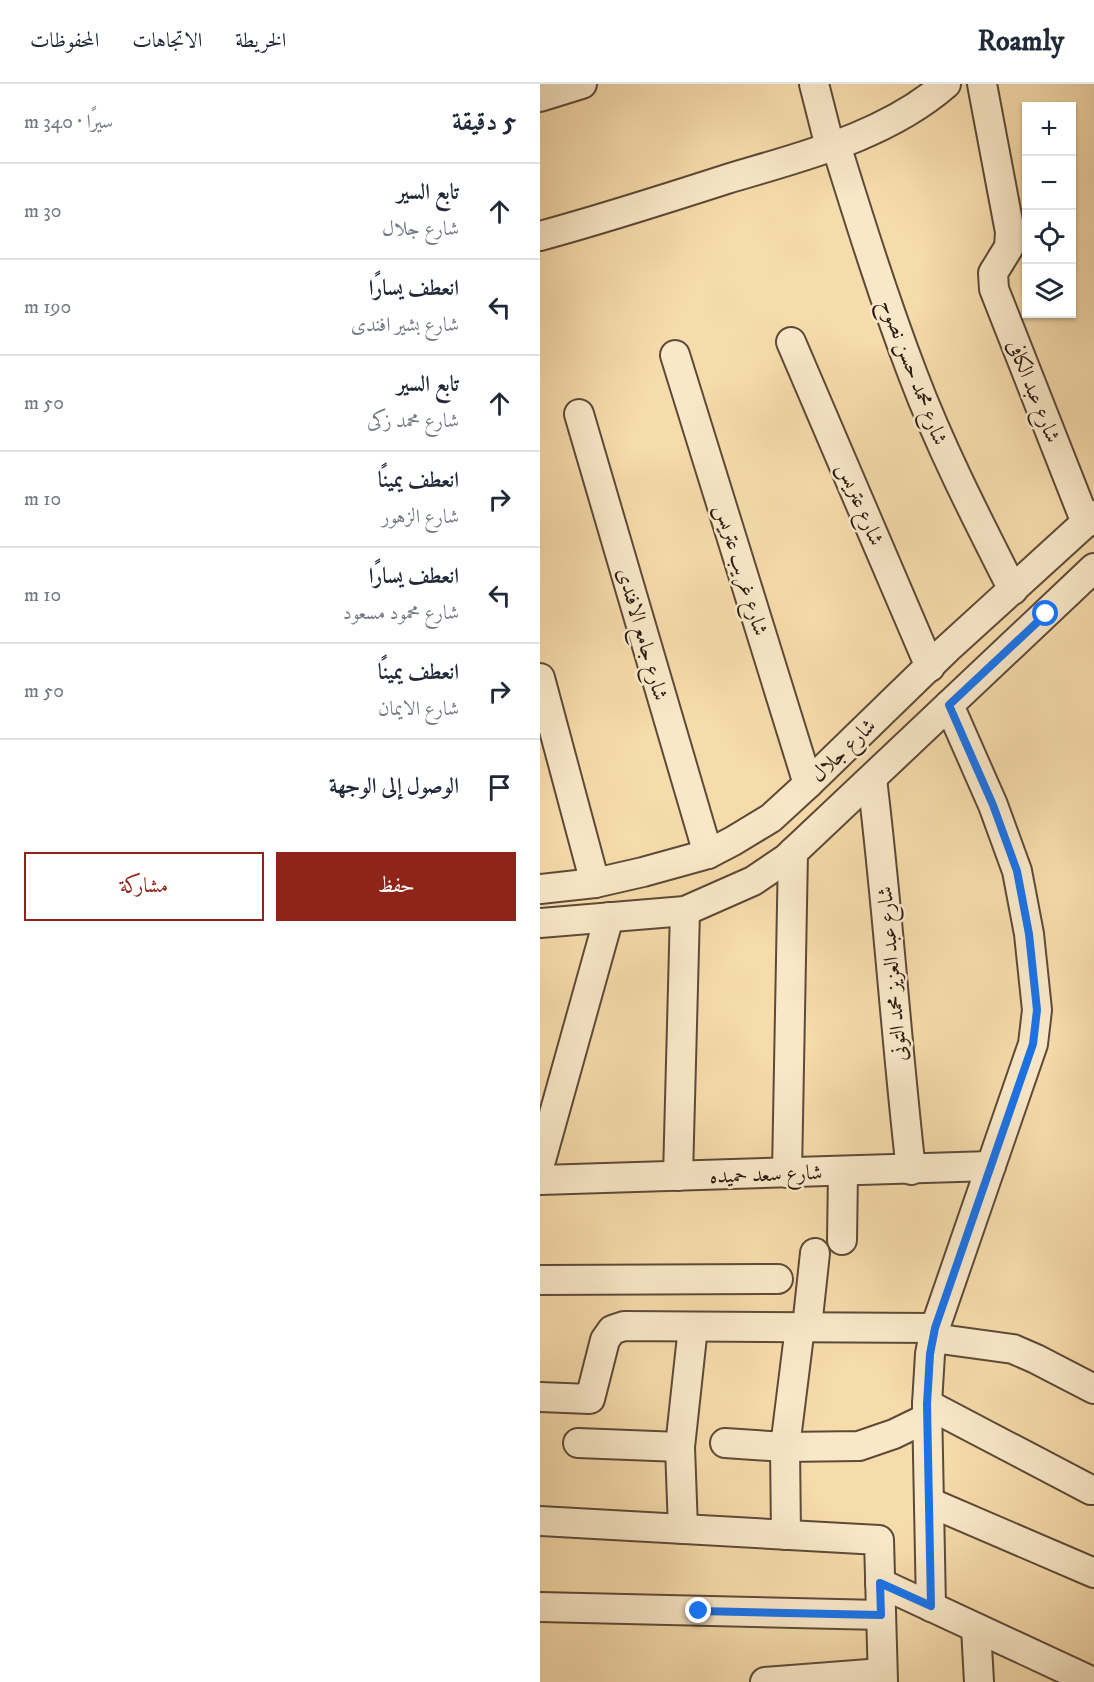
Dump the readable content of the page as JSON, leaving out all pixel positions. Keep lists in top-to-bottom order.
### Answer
{
  "streets": {
    "street": [
      "شارع محمد حسن نصوح",
      "شارع عبد الكافى",
      "شارع عتريس",
      "شارع غريب عتريس",
      "شارع جامع الافندى",
      "شارع جلال",
      "شارع عبد العزيز محمد التونى",
      "شارع سعد حميده"
    ]
  },
  "crossings": [
    ["شارع محمد حسن نصوح", "شارع جلال"],
    ["شارع عبد الكافى", "شارع جلال"],
    ["شارع عتريس", "شارع جلال"],
    ["شارع غريب عتريس", "شارع جلال"],
    ["شارع جامع الافندى", "شارع جلال"],
    ["شارع جلال", "شارع عبد العزيز محمد التونى"],
    ["شارع عبد العزيز محمد التونى", "شارع سعد حميده"]
  ],
  "page": {
    "header": "Roamly",
    "nav": ["الخريطة", "الاتجاهات", "المحفوظات"],
    "heading": ["5 دقيقة", "سيرًا · 340 m"],
    "map_buttons": ["+", "−"],
    "list": [
      ["تابع السير", "شارع جلال", "30 m"],
      ["انعطف يسارًا", "شارع بشير افندى", "190 m"],
      ["تابع السير", "شارع محمد زكى", "50 m"],
      ["انعطف يمينًا", "شارع الزهور", "10 m"],
      ["انعطف يسارًا", "شارع محمود مسعود", "10 m"],
      ["انعطف يمينًا", "شارع الايمان", "50 m"],
      "الوصول إلى الوجهة"
    ],
    "buttons": ["حفظ", "مشاركة"]
  }
}
